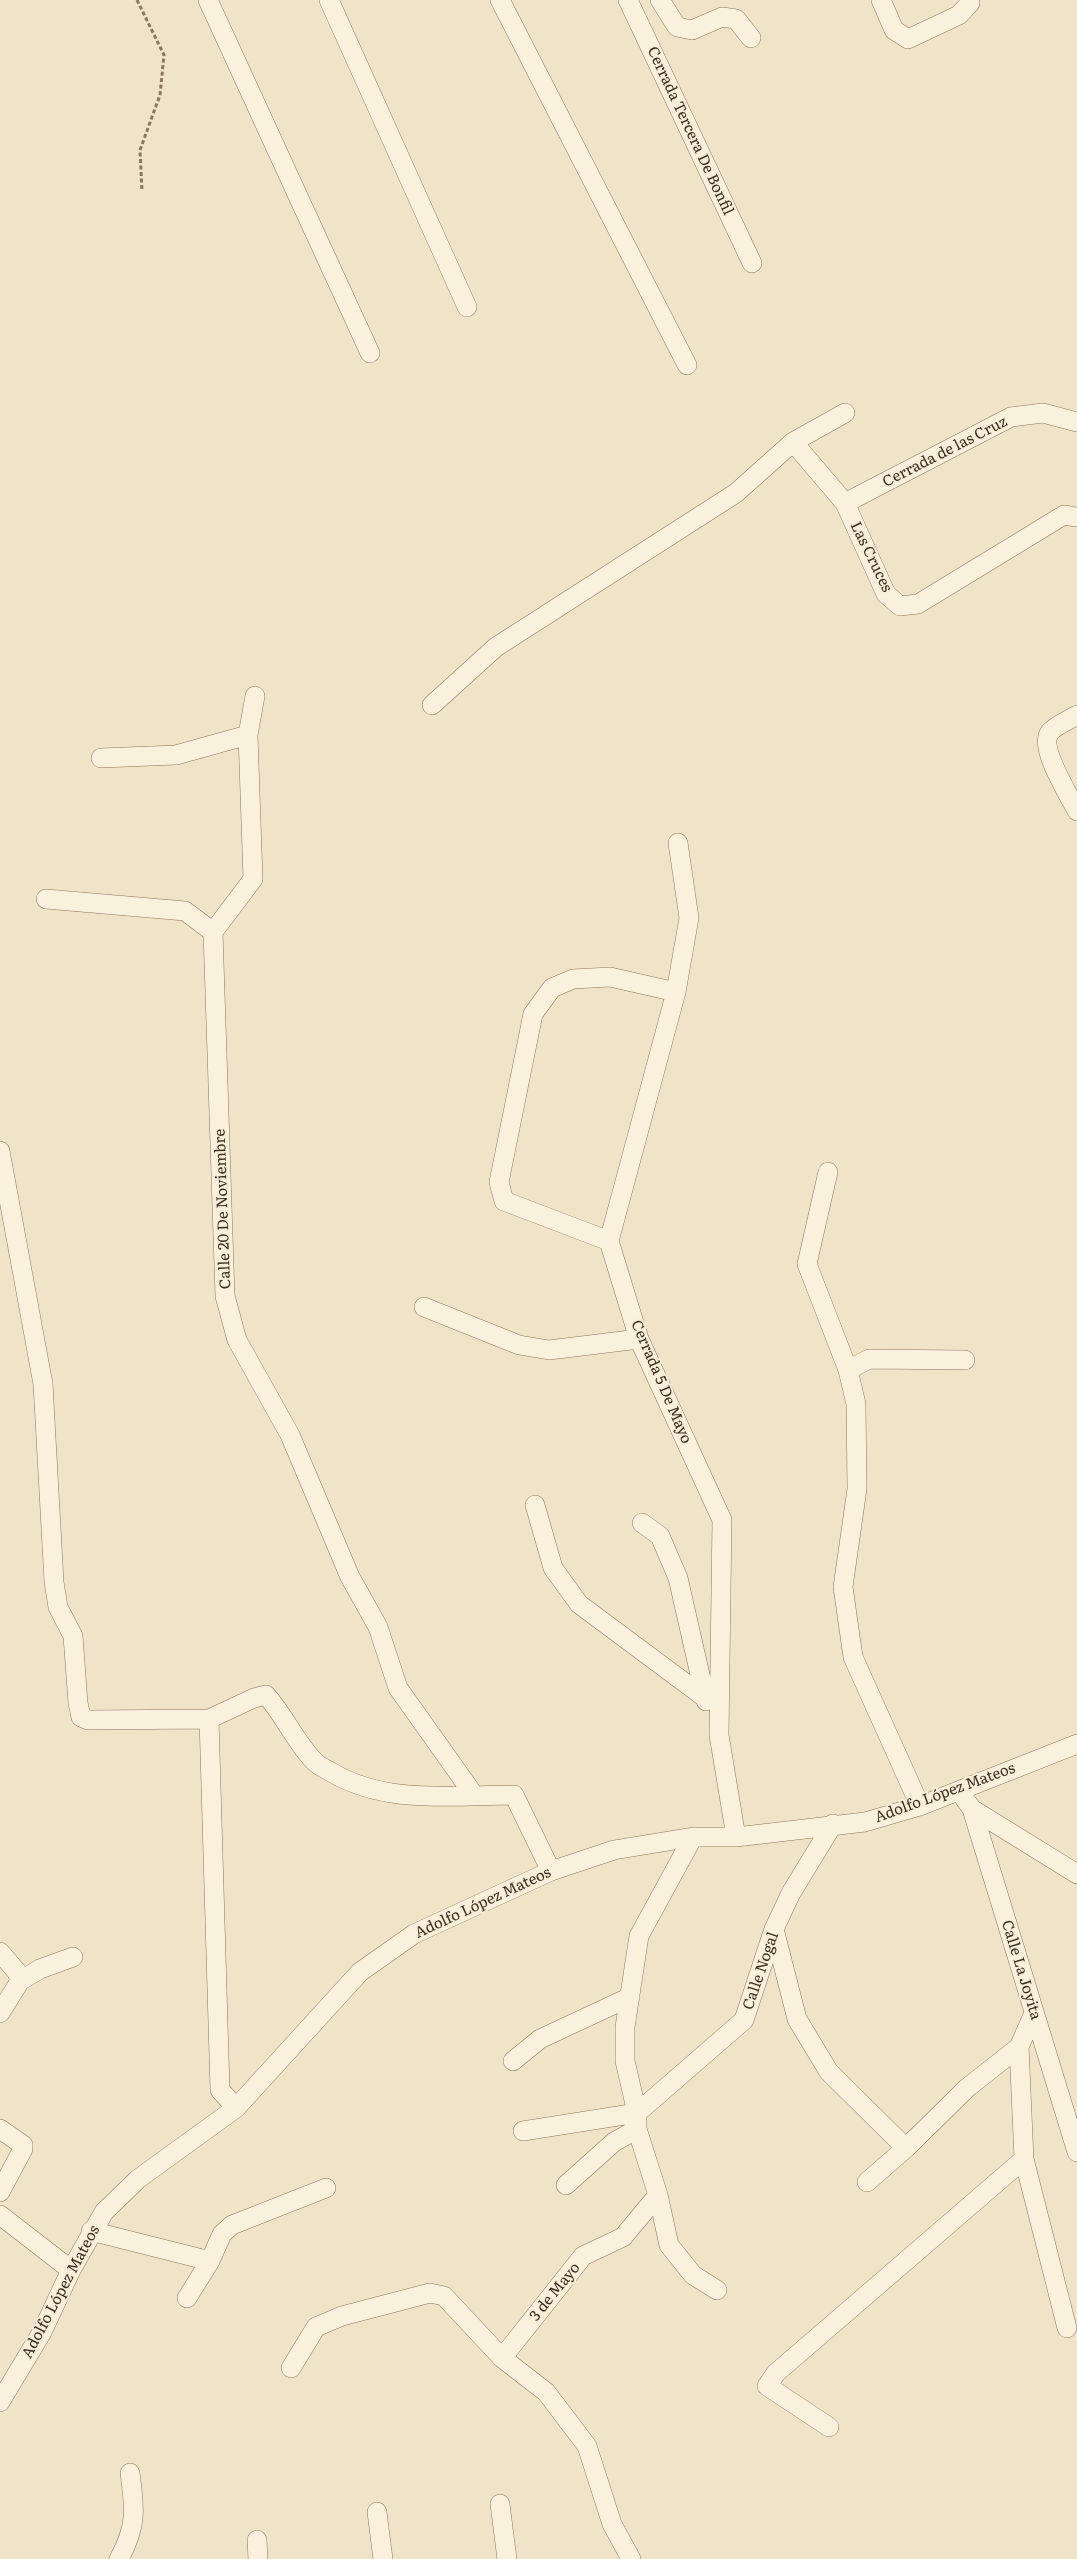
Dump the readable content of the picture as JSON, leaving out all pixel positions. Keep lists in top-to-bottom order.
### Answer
{
  "streets": {
    "street": [
      "Cerrada Tercera De Bonfil",
      "Cerrada de las Cruz",
      "Las Cruces",
      "Calle 20 De Noviembre",
      "Cerrada 5 De Mayo",
      "Adolfo López Mateos",
      "Calle La Joyita",
      "Calle Nogal",
      "3 de Mayo"
    ]
  },
  "crossings": [
    ["Cerrada de las Cruz", "Las Cruces"],
    ["Cerrada 5 De Mayo", "Adolfo López Mateos"],
    ["Adolfo López Mateos", "Calle La Joyita"],
    ["Adolfo López Mateos", "Calle Nogal"]
  ]
}
